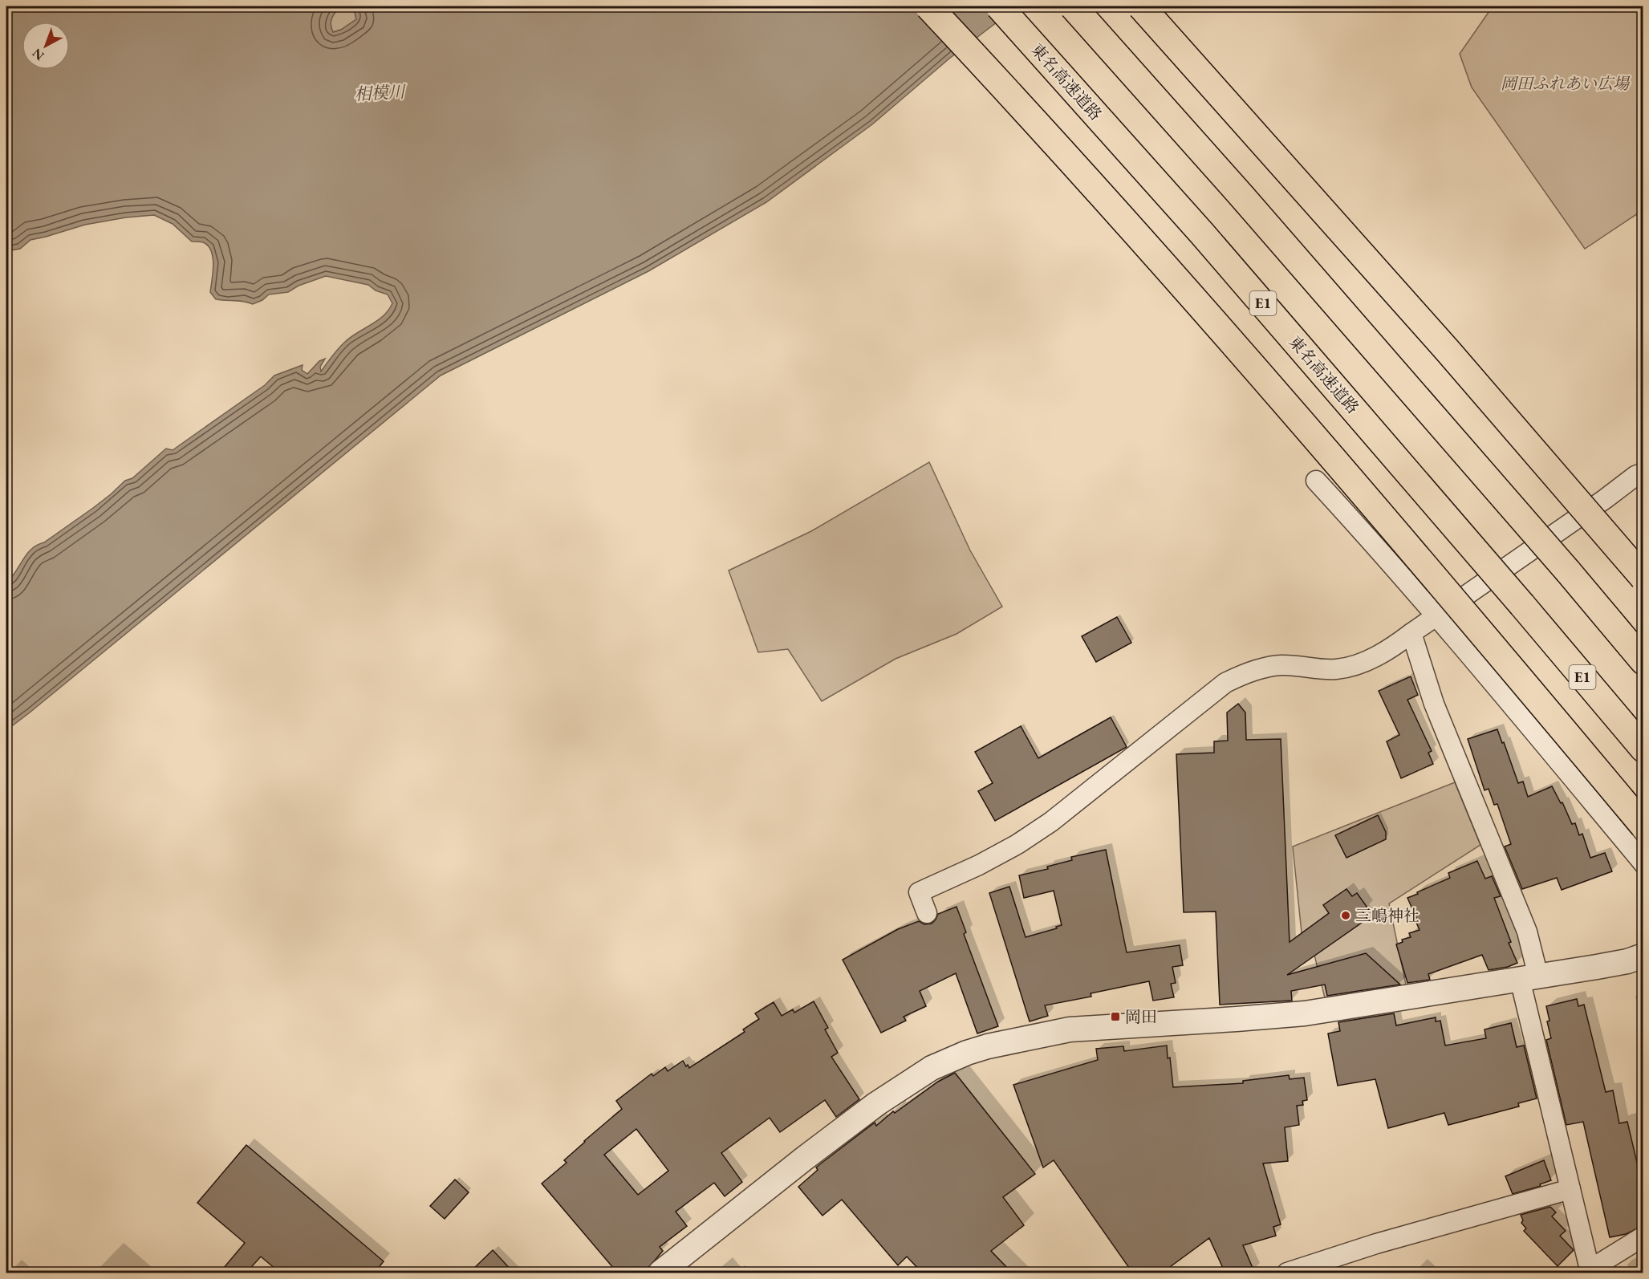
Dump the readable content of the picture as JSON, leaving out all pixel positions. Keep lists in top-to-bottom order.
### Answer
{
  "streets": {
    "highway": ["東名高速道路", "E1"]
  },
  "water": ["相模川"],
  "parks": ["岡田ふれあい広場"],
  "places": {
    "other": ["三嶋神社"],
    "transit": ["岡田"]
  },
  "north": "bottom left"
}
